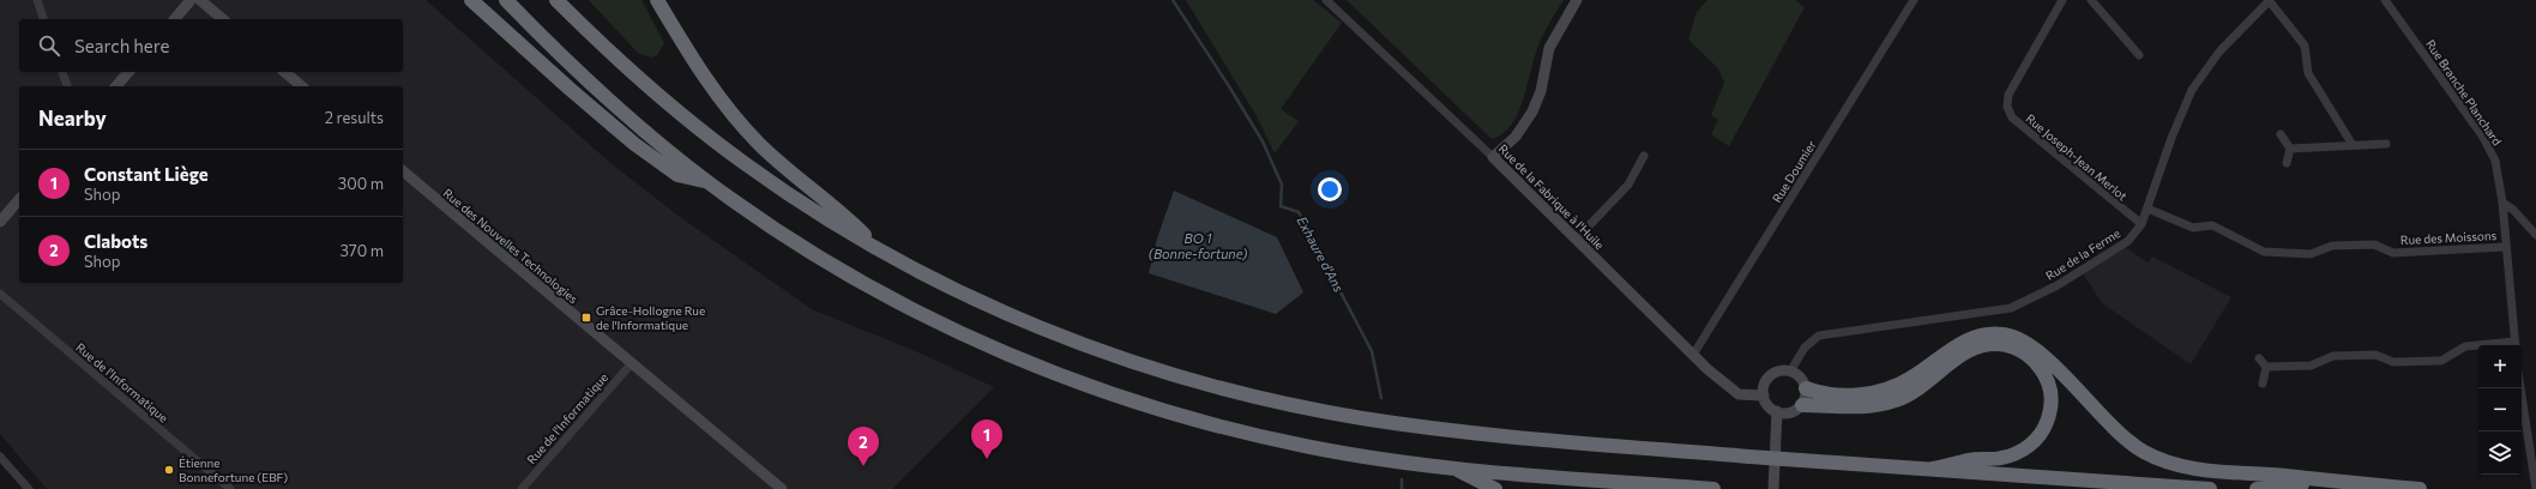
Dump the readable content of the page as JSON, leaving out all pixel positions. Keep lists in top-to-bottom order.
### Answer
{
  "streets": {
    "street": [
      "Rue Branche Planchard",
      "Rue Joseph-Jean Merlot",
      "Rue Doumier",
      "Rue de la Fabrique à l'Huile",
      "Rue des Moissons",
      "Rue des Nouvelles Technologies",
      "Rue de la Ferme",
      "Rue de l'Informatique"
    ]
  },
  "crossings": [
    ["Rue Branche Planchard", "Rue des Moissons"],
    ["Rue Joseph-Jean Merlot", "Rue de la Ferme"],
    ["Rue Doumier", "Rue de la Fabrique à l'Huile"],
    ["Rue de la Fabrique à l'Huile", "Rue de la Ferme"],
    ["Rue des Moissons", "Rue de la Ferme"],
    ["Rue des Nouvelles Technologies", "Rue de l'Informatique"]
  ],
  "water": ["BO 1 (Bonne-fortune)", "Exhaure d'Ans"],
  "places": {
    "transit": ["Grâce-Hollogne Rue de l'Informatique"],
    "other": ["Étienne Bonnefortune (EBF)"]
  },
  "page": {
    "search": "Search here",
    "heading": ["Nearby", "2 results"],
    "list": [
      {
        "mark": "1",
        "name": "Constant Liège",
        "note": "Shop",
        "value": "300 m"
      },
      {
        "mark": "2",
        "name": "Clabots",
        "note": "Shop",
        "value": "370 m"
      }
    ],
    "map_buttons": ["+", "−"],
    "pins": ["1", "2"]
  }
}
